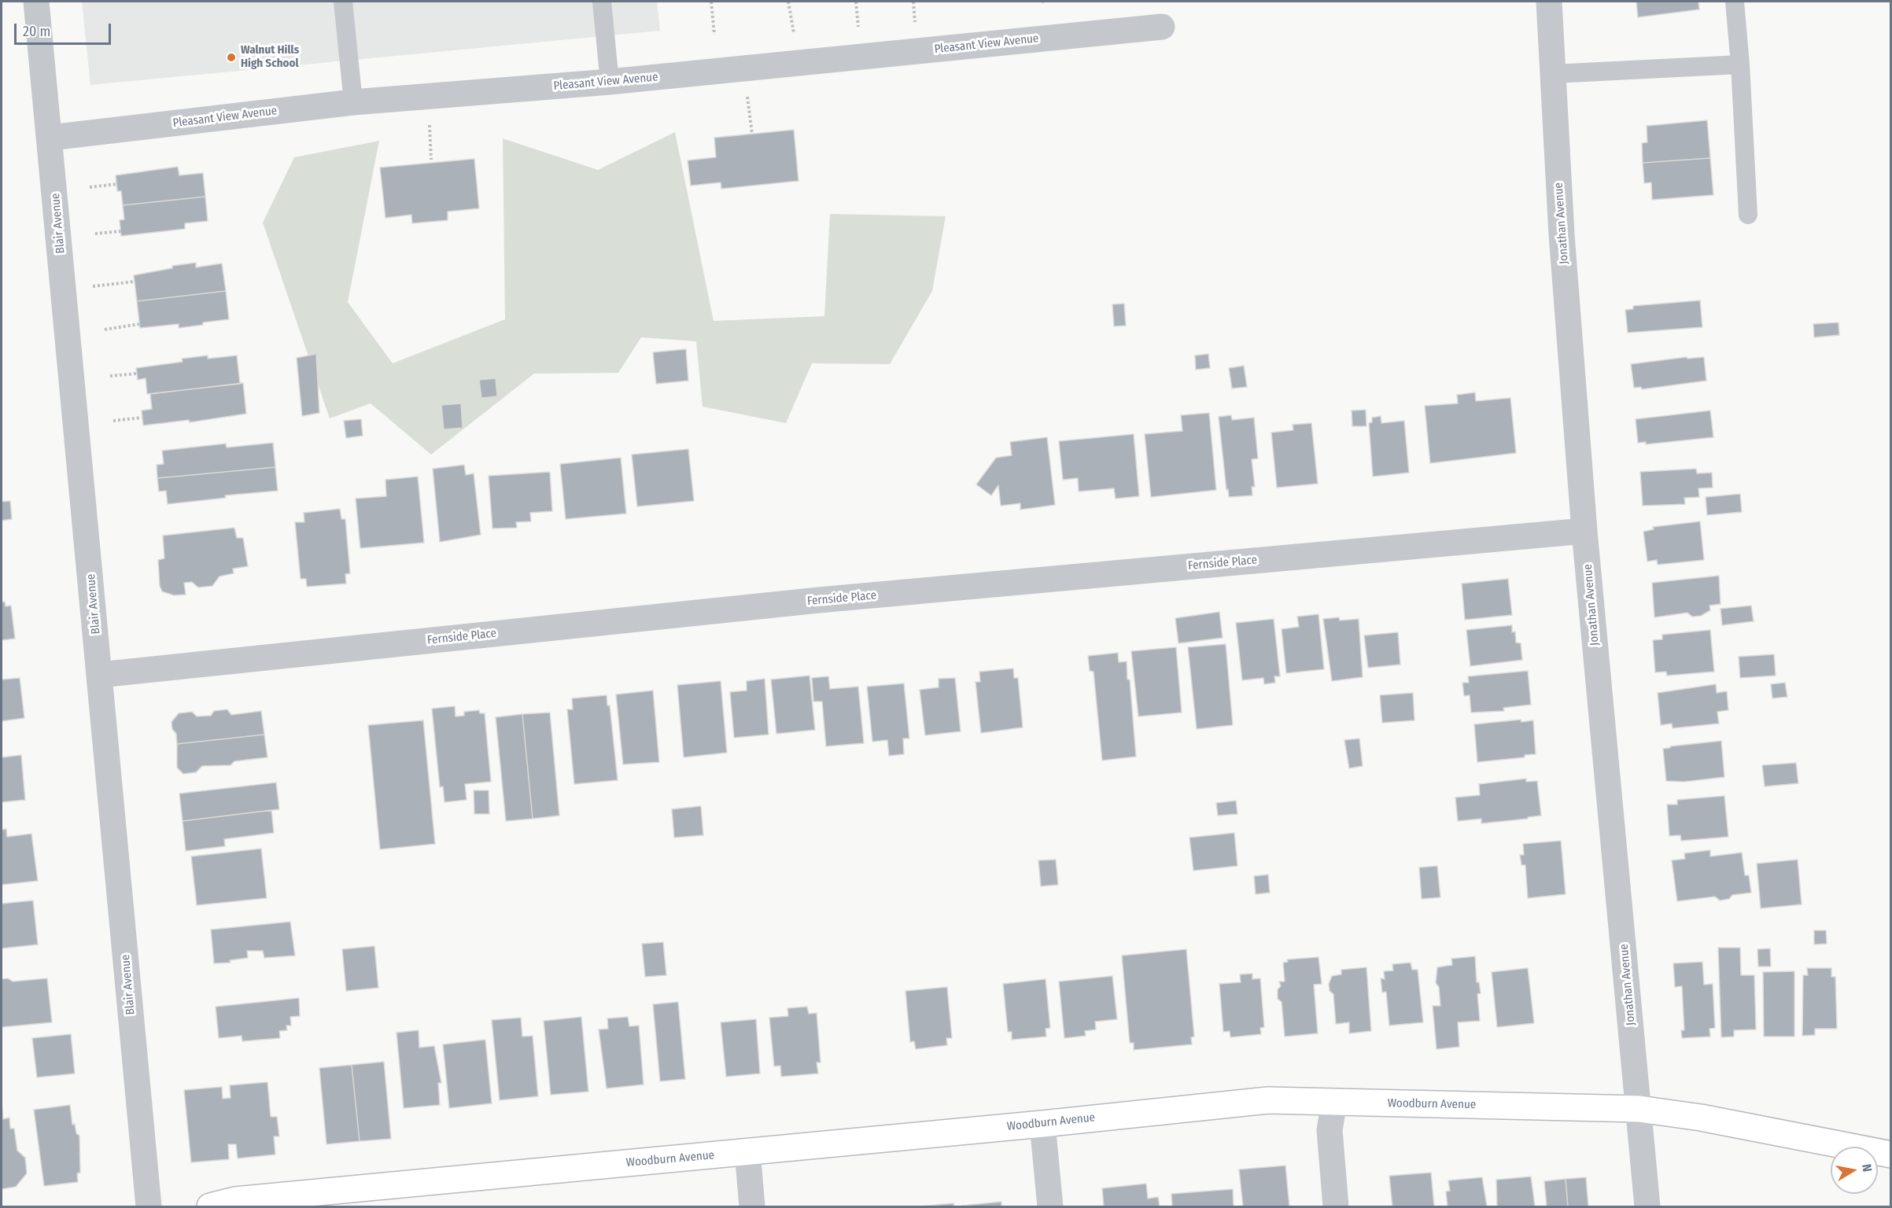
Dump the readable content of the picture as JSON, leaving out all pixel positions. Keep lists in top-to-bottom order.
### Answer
{
  "streets": {
    "street": [
      "Pleasant View Avenue",
      "Blair Avenue",
      "Jonathan Avenue",
      "Fernside Place",
      "Woodburn Avenue"
    ]
  },
  "crossings": [
    ["Pleasant View Avenue", "Blair Avenue"],
    ["Blair Avenue", "Fernside Place"],
    ["Jonathan Avenue", "Fernside Place"],
    ["Jonathan Avenue", "Woodburn Avenue"]
  ],
  "places": ["Walnut Hills High School"],
  "scale_bar": "20 m",
  "north": "right"
}
